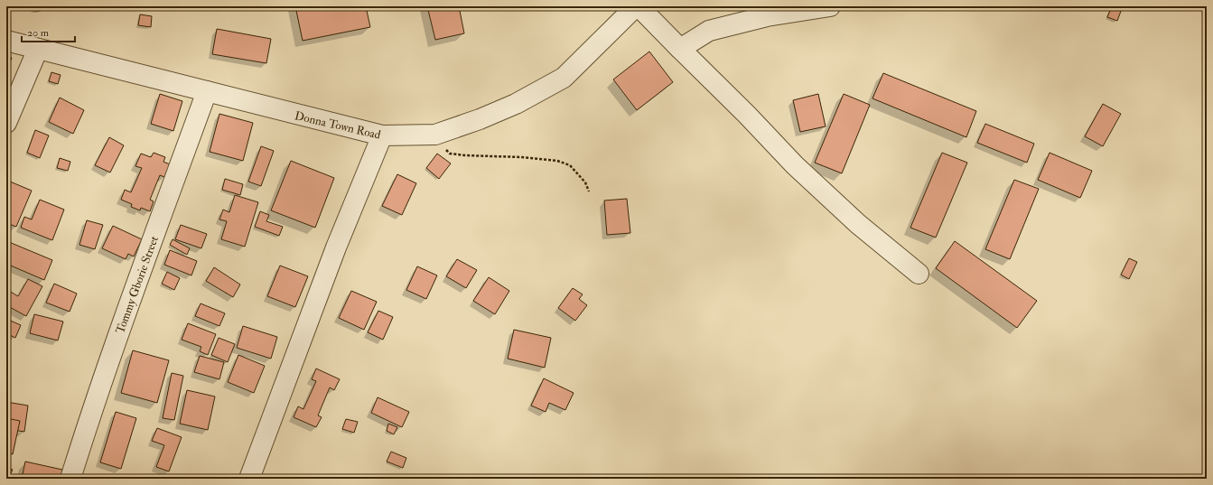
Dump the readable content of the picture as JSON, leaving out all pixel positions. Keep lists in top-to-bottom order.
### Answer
{
  "streets": {
    "street": ["Donna Town Road", "Tommy Gborie Street"]
  },
  "crossings": [
    ["Donna Town Road", "Tommy Gborie Street"]
  ],
  "scale_bar": "20 m"
}
